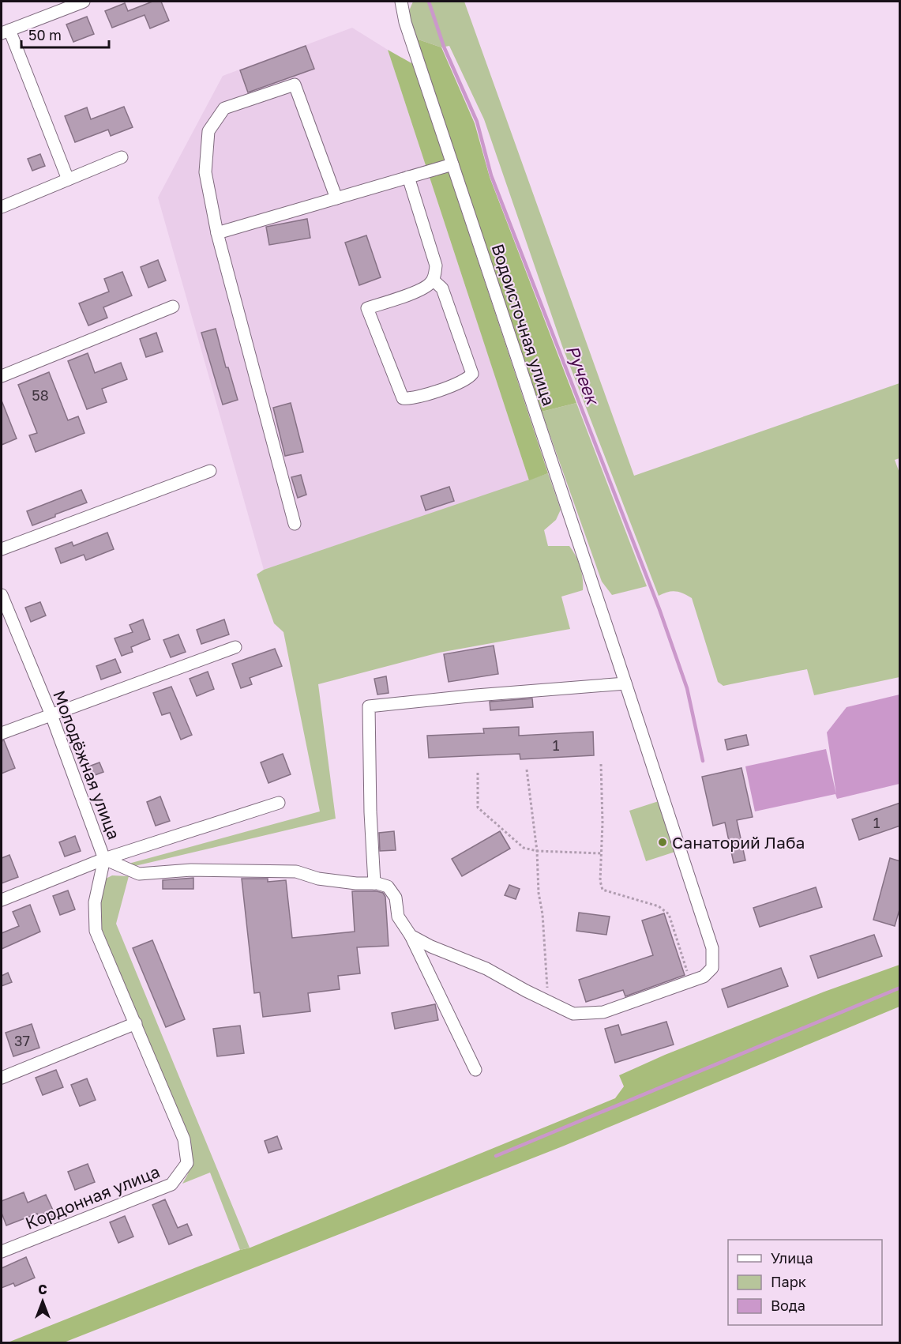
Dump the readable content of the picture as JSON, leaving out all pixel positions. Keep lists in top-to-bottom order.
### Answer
{
  "streets": {
    "street": ["Водоисточная улица", "Молодёжная улица", "Кордонная улица"]
  },
  "crossings": [
    ["Молодёжная улица", "Кордонная улица"]
  ],
  "water": ["Ручеек"],
  "places": ["Санаторий Лаба"],
  "house_numbers": [
    "58",
    "1",
    "1",
    "37"
  ],
  "legend": ["Улица", "Парк", "Вода"],
  "scale_bar": "50 m",
  "north": "top"
}
